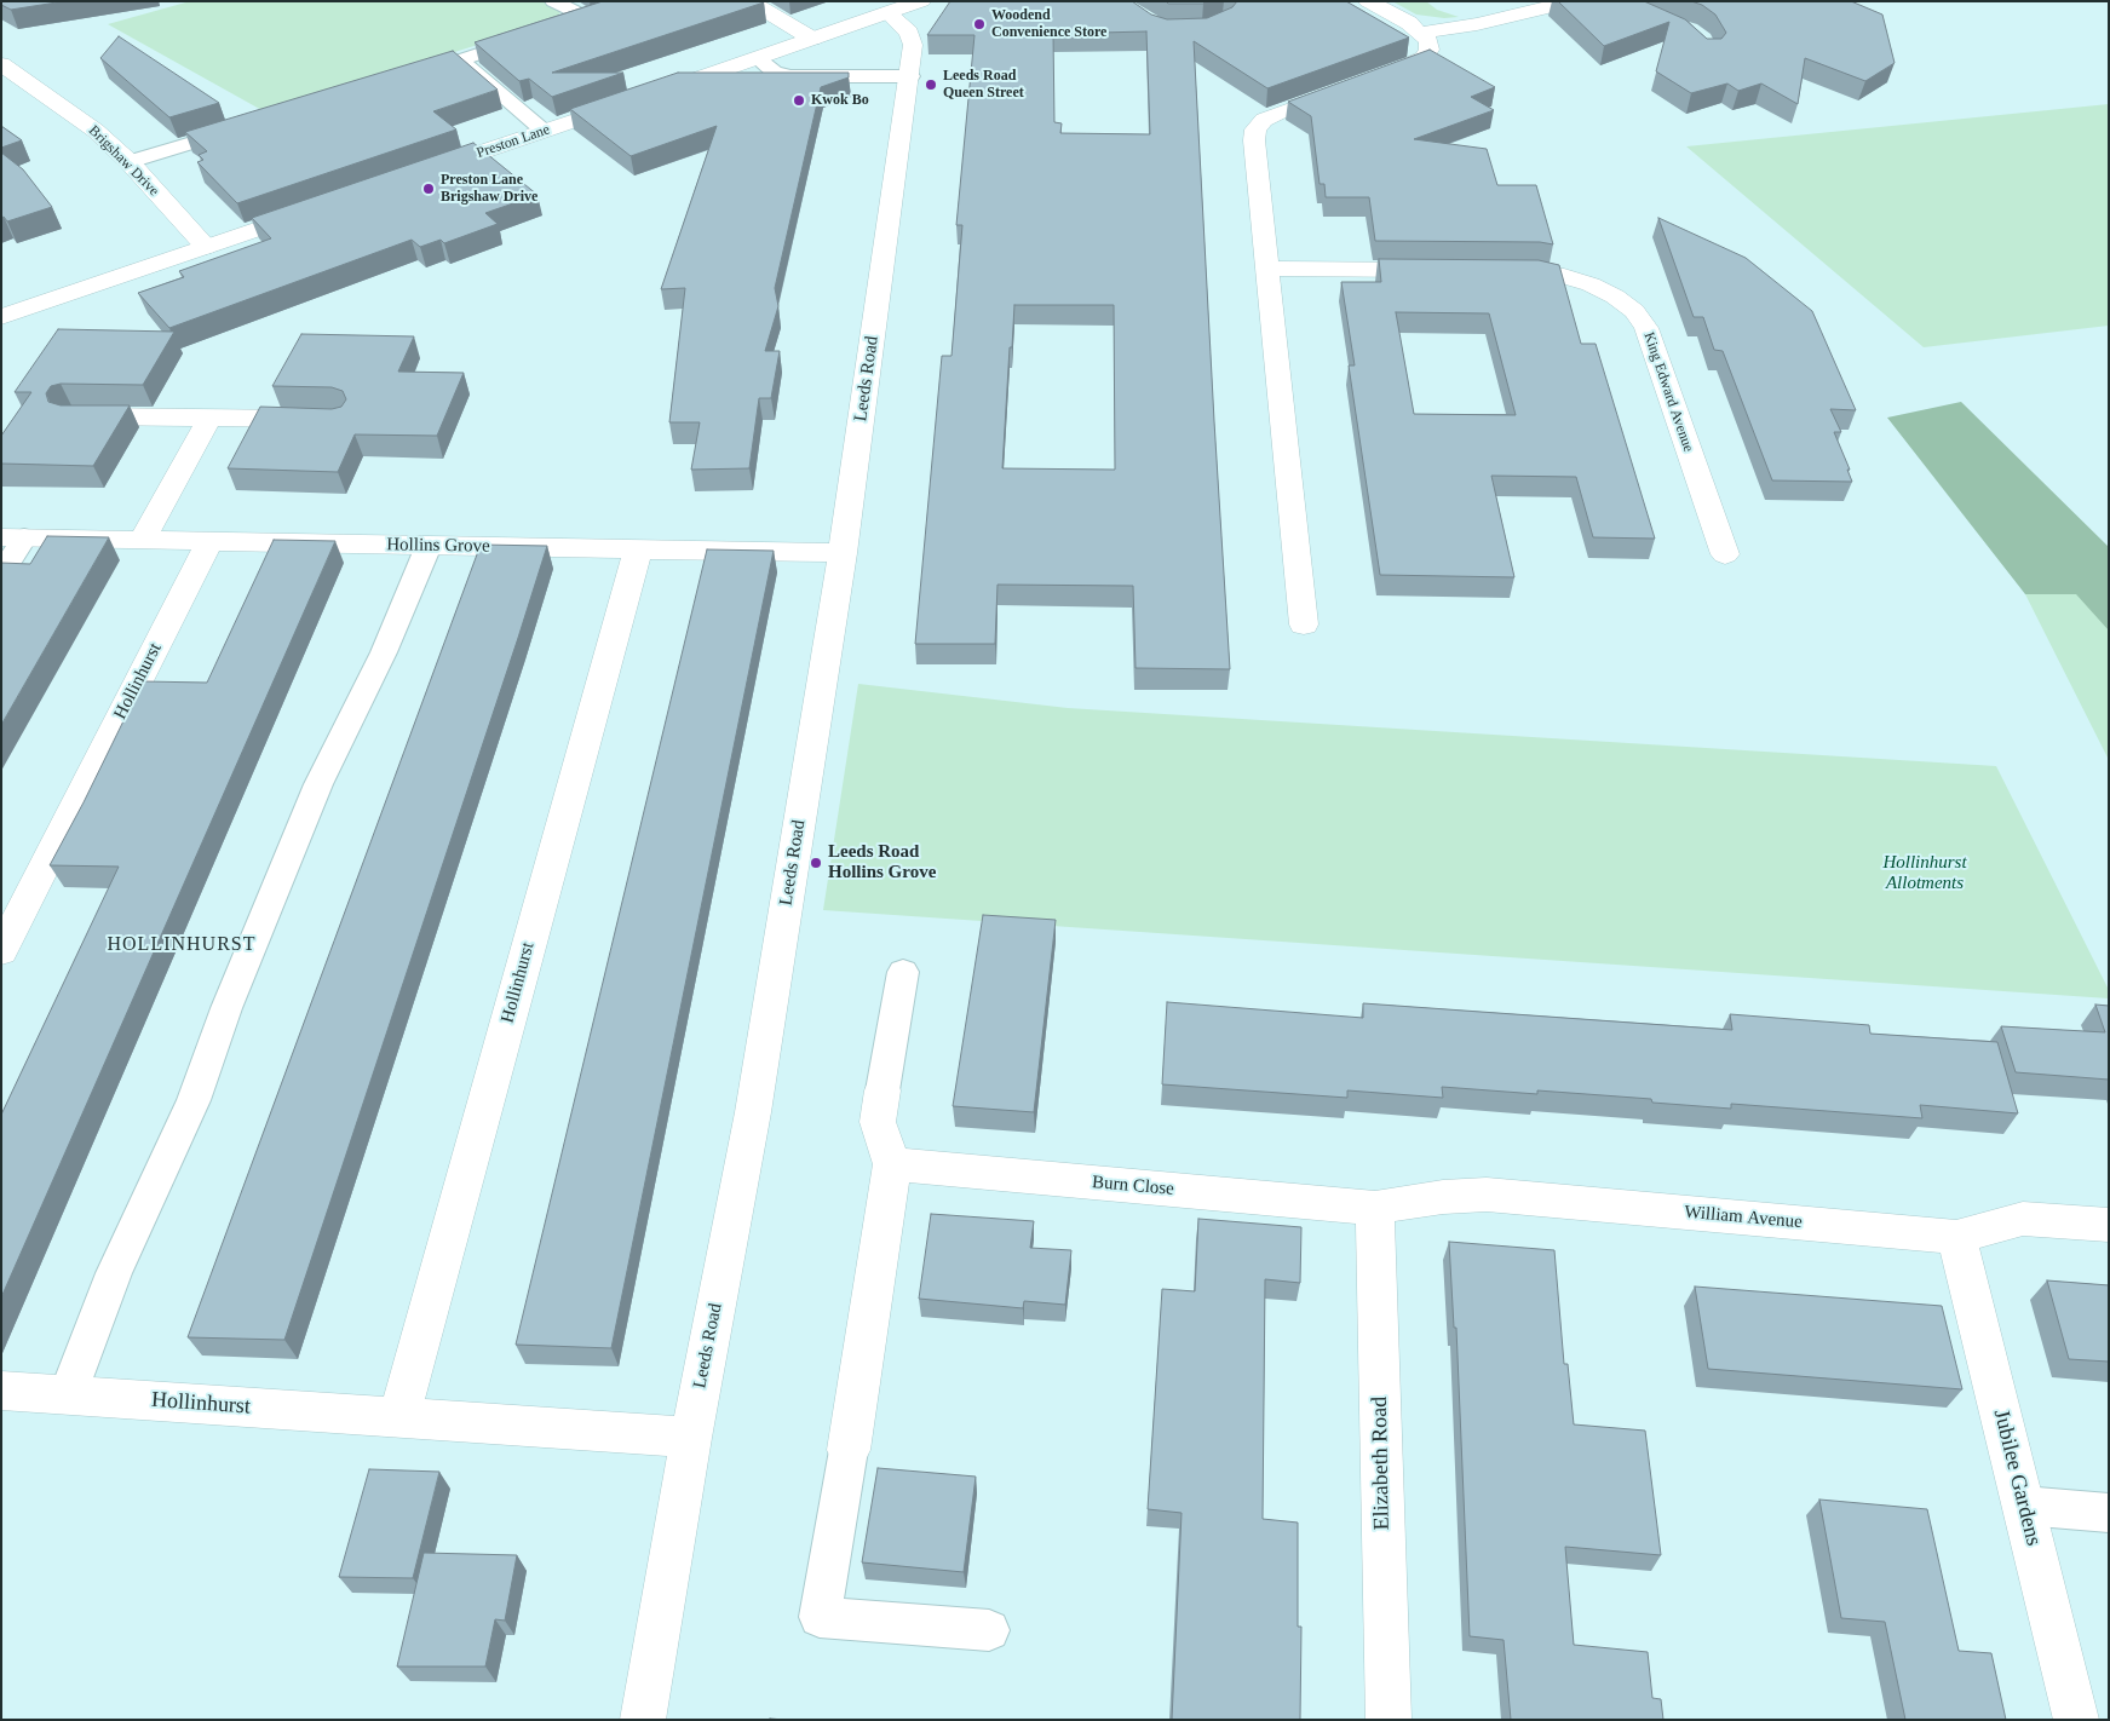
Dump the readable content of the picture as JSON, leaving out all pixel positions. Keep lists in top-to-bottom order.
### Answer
{
  "streets": {
    "street": [
      "Preston Lane",
      "Brigshaw Drive",
      "Leeds Road",
      "King Edward Avenue",
      "Hollins Grove",
      "Hollinhurst",
      "Burn Close",
      "William Avenue",
      "Elizabeth Road",
      "Jubilee Gardens"
    ]
  },
  "crossings": [
    ["Leeds Road", "Hollins Grove"],
    ["Leeds Road", "Hollinhurst"],
    ["Hollins Grove", "Hollinhurst"],
    ["Burn Close", "William Avenue"],
    ["Burn Close", "Elizabeth Road"],
    ["William Avenue", "Elizabeth Road"],
    ["William Avenue", "Jubilee Gardens"]
  ],
  "districts": ["HOLLINHURST"],
  "parks": ["Hollinhurst Allotments"],
  "places": [
    "Woodend Convenience Store",
    "Leeds Road Queen Street",
    "Kwok Bo",
    "Preston Lane Brigshaw Drive",
    "Leeds Road Hollins Grove"
  ]
}
